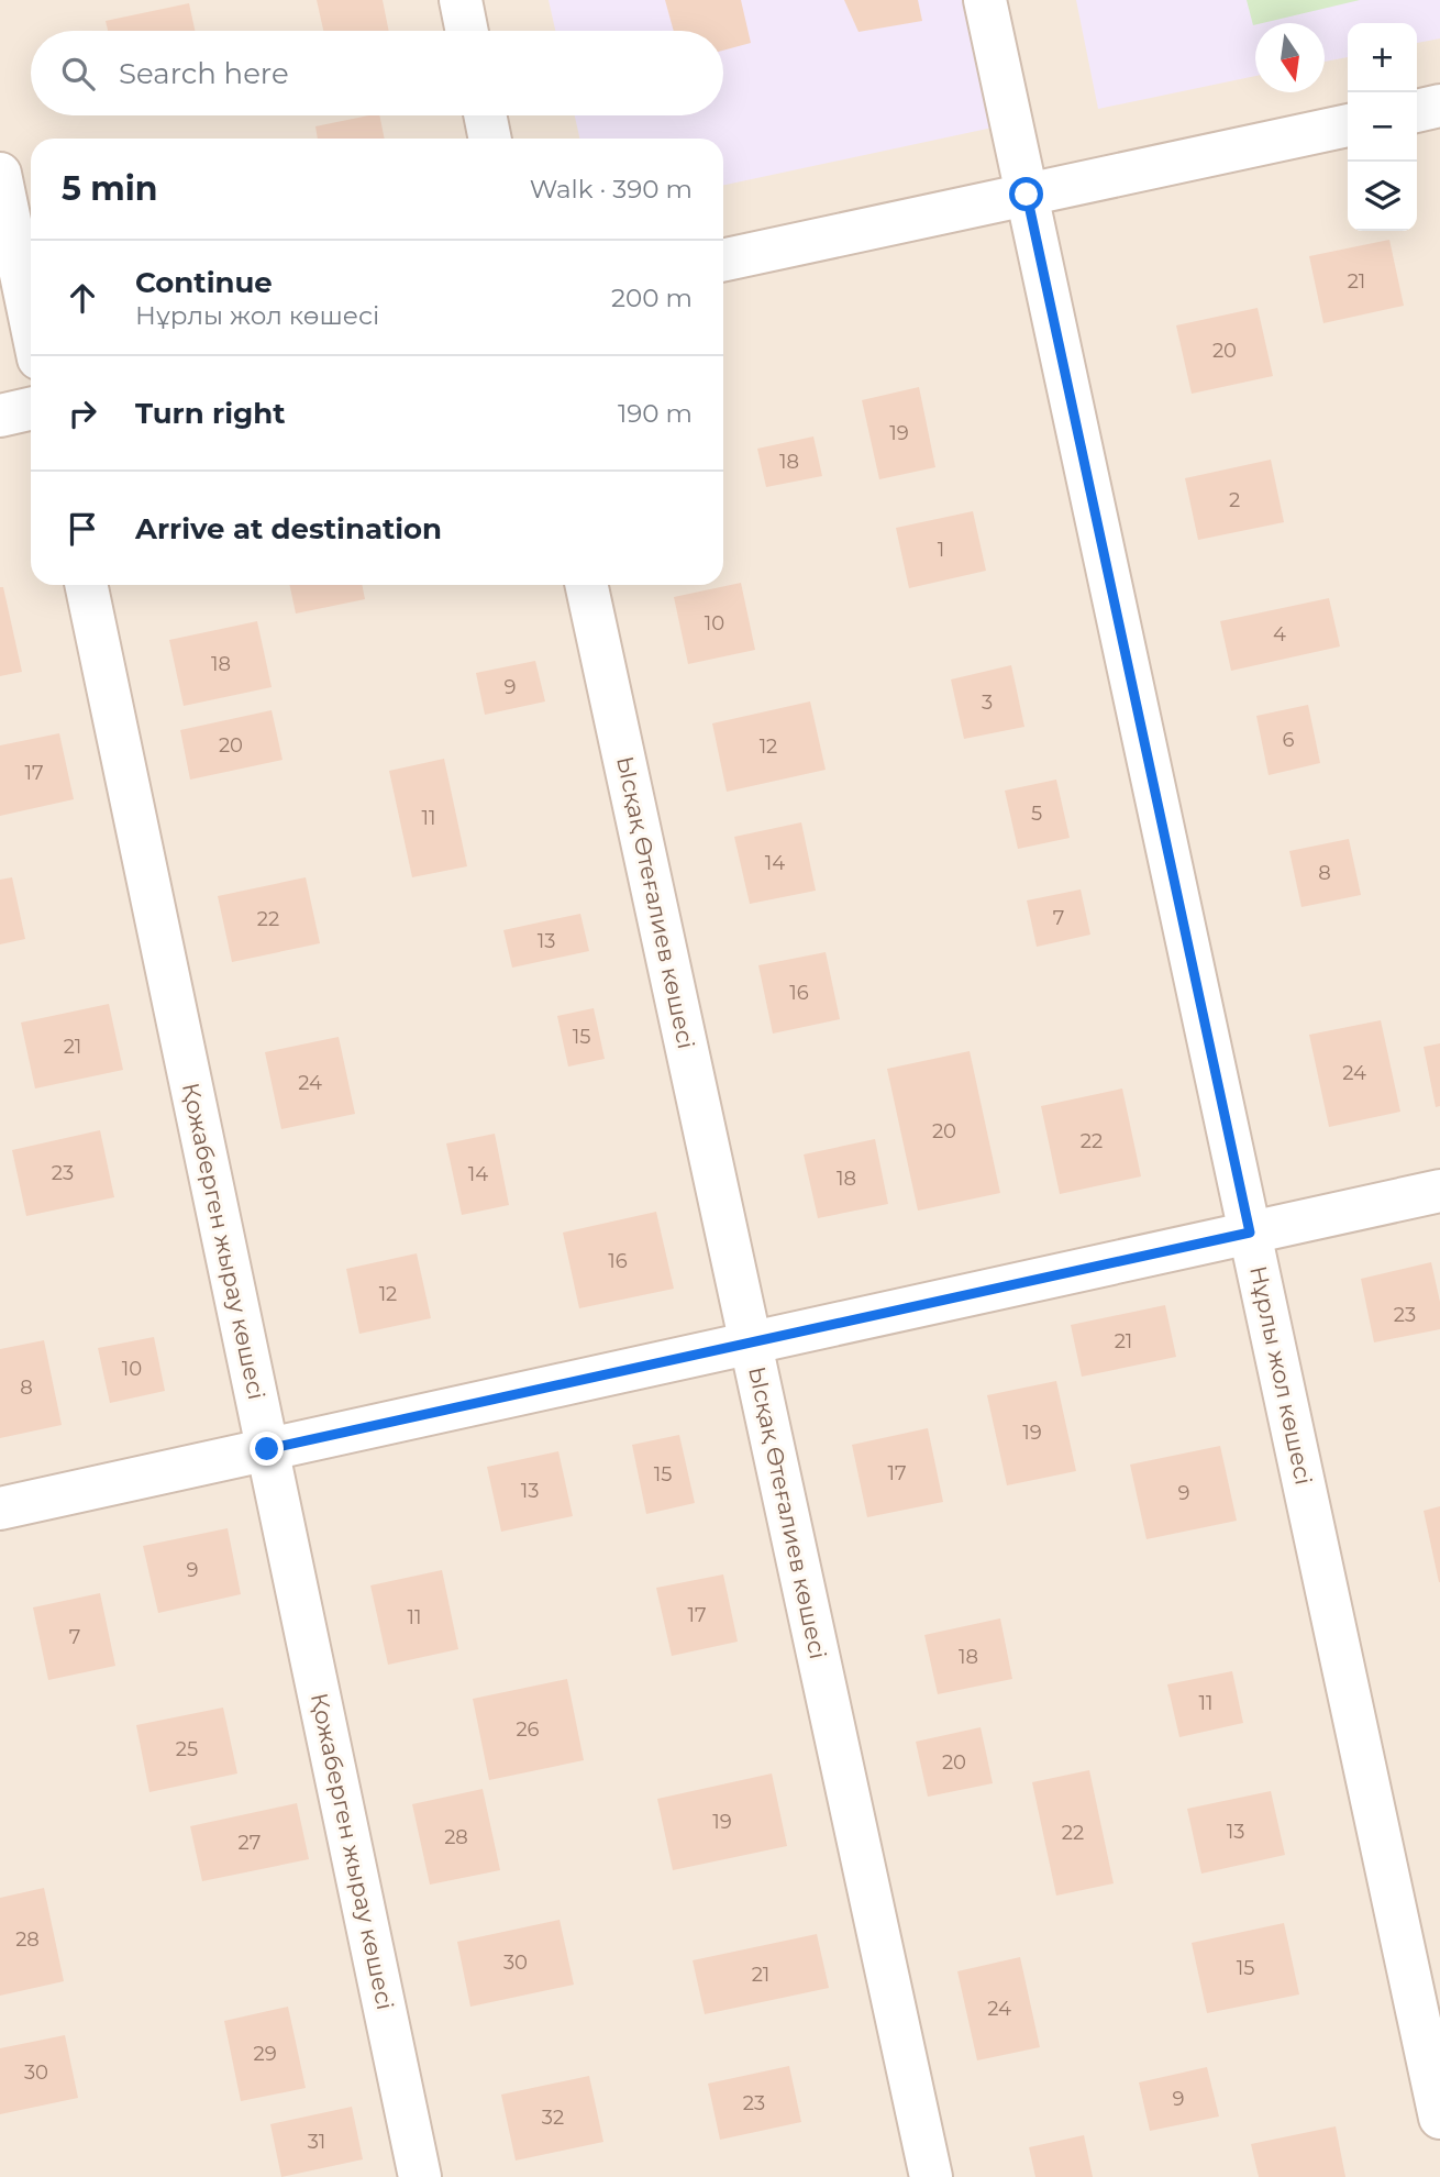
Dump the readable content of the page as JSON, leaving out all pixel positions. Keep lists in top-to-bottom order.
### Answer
{
  "streets": {
    "street": ["Ысқақ Өтеғалиев көшесі", "Қожаберген жырау көшесі", "Нұрлы жол көшесі"]
  },
  "house_numbers": [
    "21",
    "20",
    "19",
    "18",
    "2",
    "1",
    "10",
    "4",
    "18",
    "9",
    "3",
    "6",
    "20",
    "12",
    "17",
    "5",
    "11",
    "14",
    "8",
    "7",
    "22",
    "13",
    "16",
    "15",
    "21",
    "24",
    "24",
    "20",
    "22",
    "23",
    "14",
    "18",
    "16",
    "12",
    "23",
    "21",
    "10",
    "8",
    "19",
    "17",
    "15",
    "13",
    "9",
    "9",
    "17",
    "11",
    "7",
    "18",
    "11",
    "26",
    "25",
    "20",
    "19",
    "13",
    "22",
    "28",
    "27",
    "28",
    "30",
    "15",
    "21",
    "24",
    "29",
    "30",
    "9",
    "23",
    "32",
    "31"
  ],
  "north": "bottom",
  "page": {
    "map_buttons": ["+", "−"],
    "search": "Search here",
    "heading": ["5 min", "Walk · 390 m"],
    "list": [
      ["Continue", "Нұрлы жол көшесі", "200 m"],
      ["Turn right", "190 m"],
      "Arrive at destination"
    ]
  }
}
